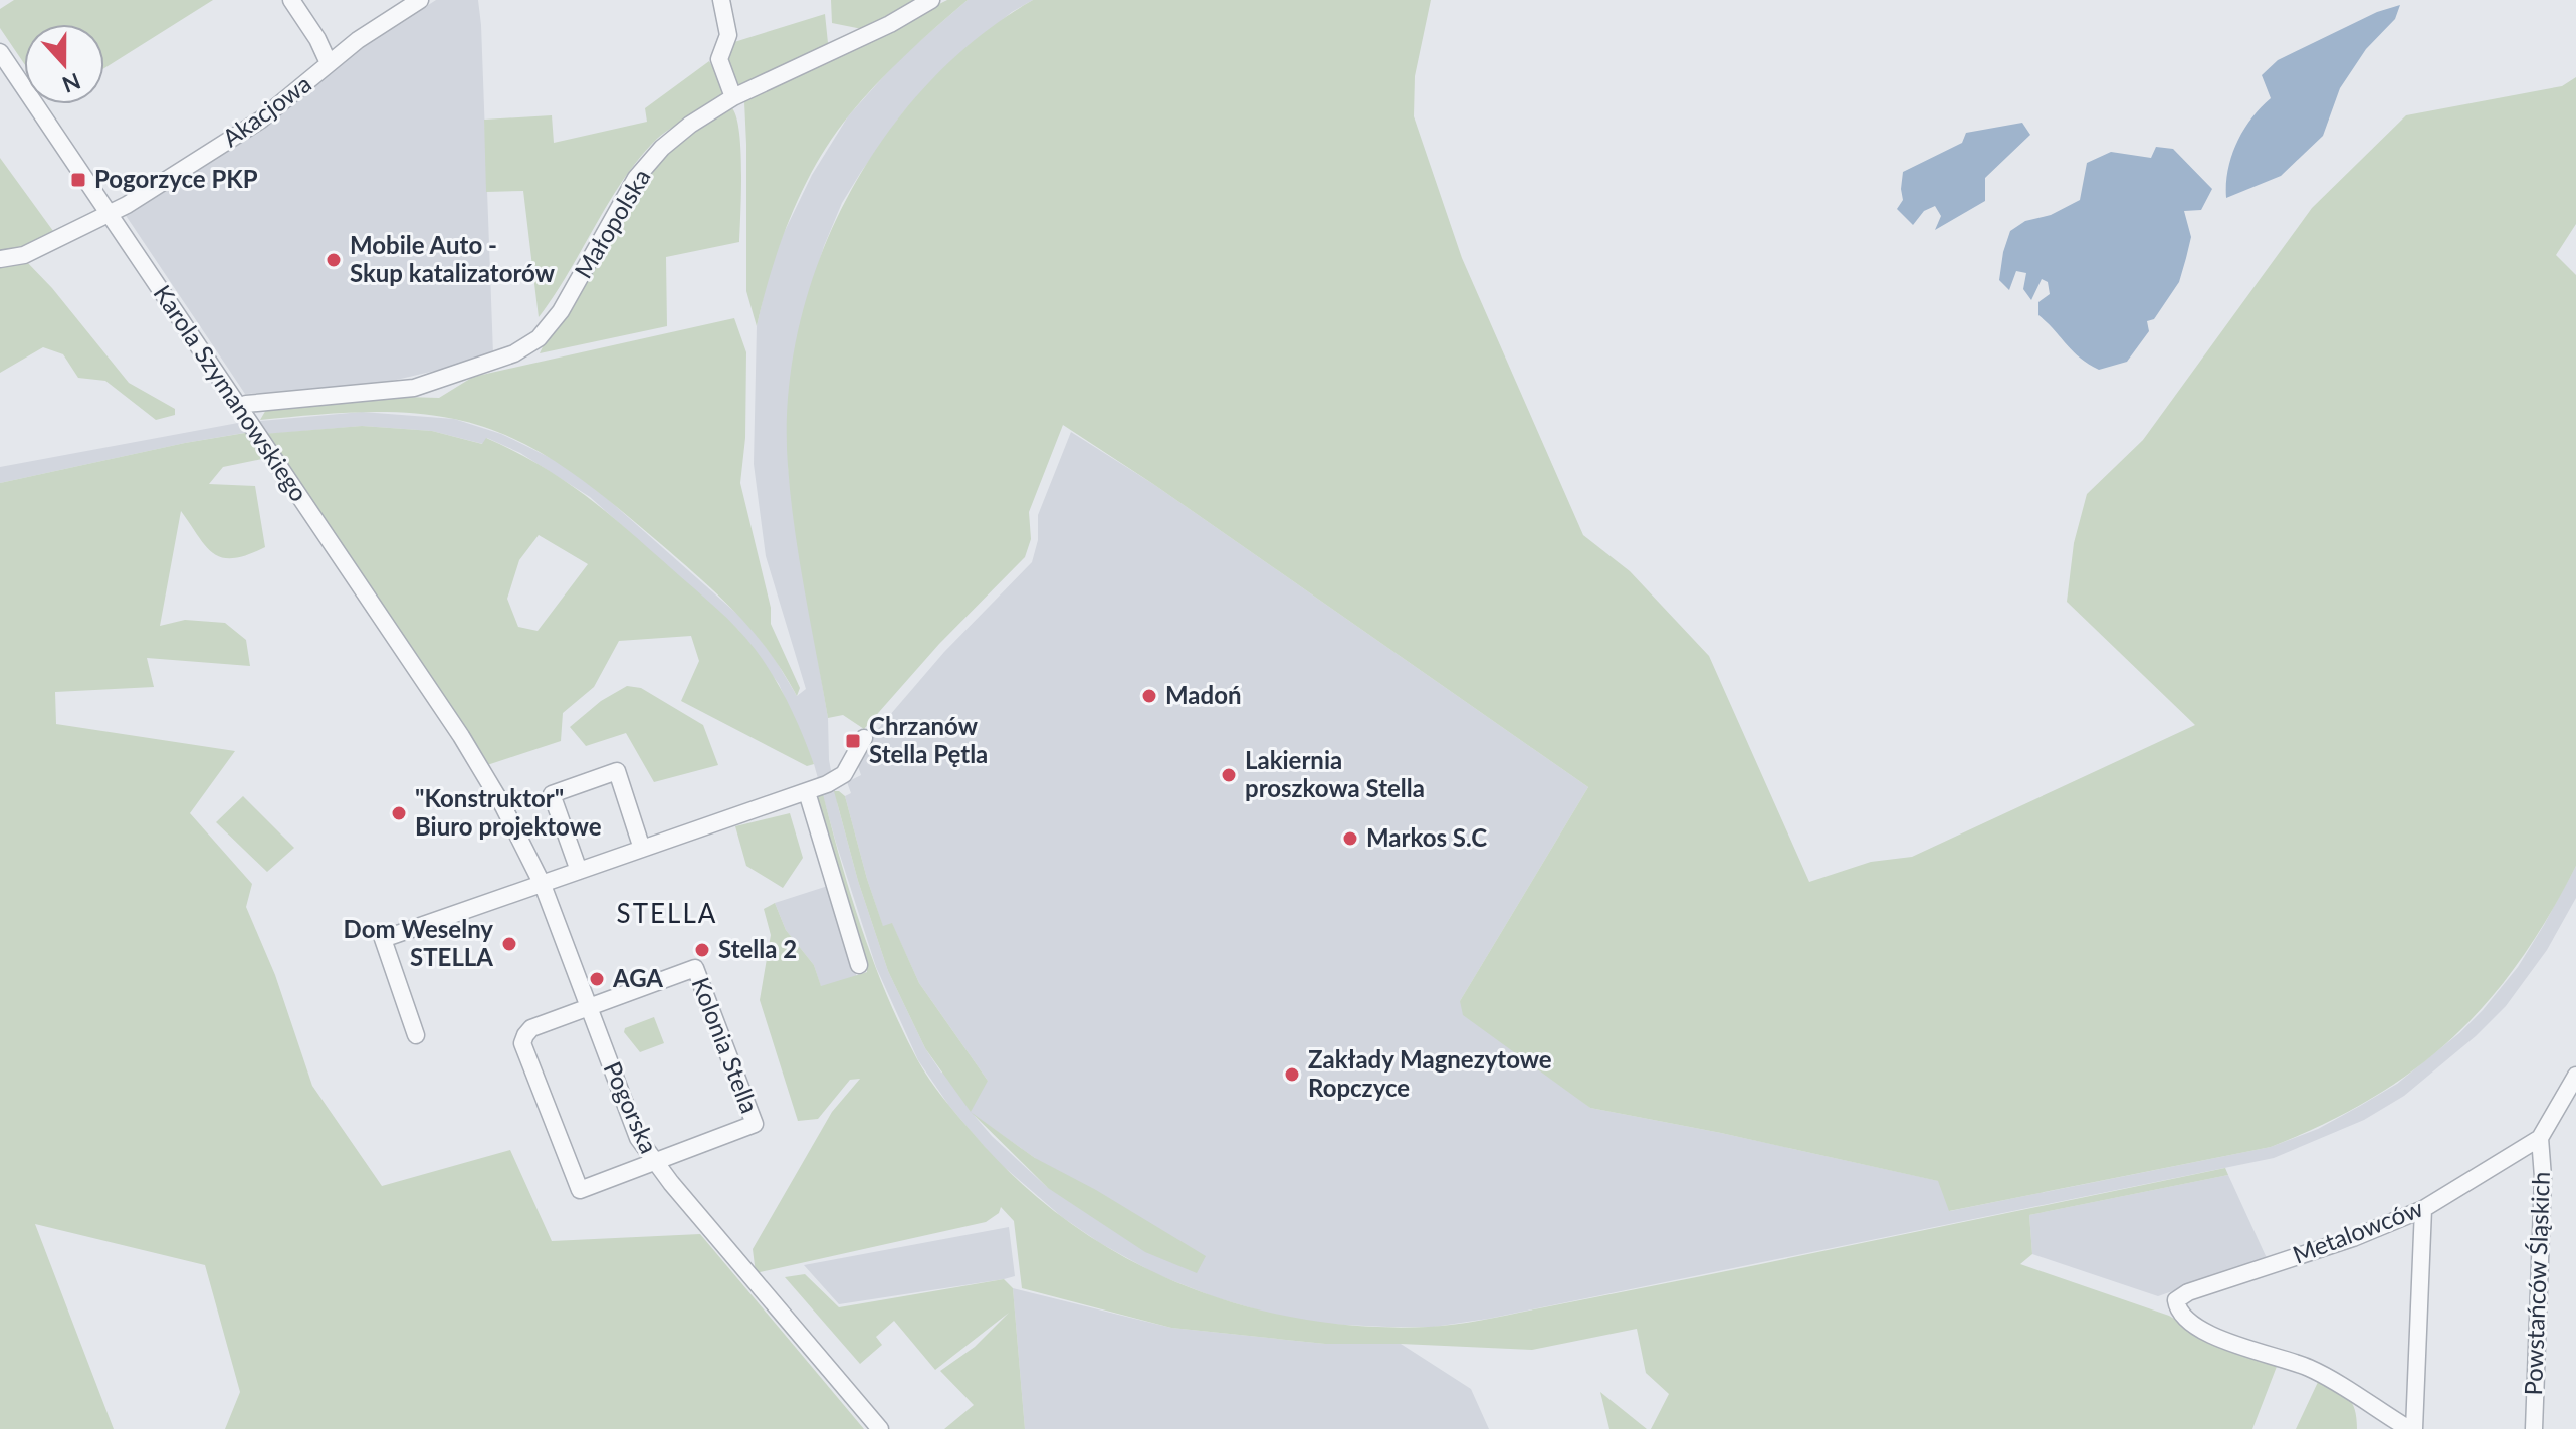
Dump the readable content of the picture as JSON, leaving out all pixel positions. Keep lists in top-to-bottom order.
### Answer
{
  "streets": {
    "street": [
      "Akacjowa",
      "Małopolska",
      "Karola Szymanowskiego",
      "Kolonia Stella",
      "Pogorska",
      "Metalowców",
      "Powstańców Śląskich"
    ]
  },
  "crossings": [
    ["Akacjowa", "Karola Szymanowskiego"],
    ["Małopolska", "Karola Szymanowskiego"],
    ["Karola Szymanowskiego", "Pogorska"],
    ["Kolonia Stella", "Pogorska"],
    ["Metalowców", "Powstańców Śląskich"]
  ],
  "districts": ["STELLA"],
  "places": {
    "transit": ["Pogorzyce PKP", "Chrzanów Stella Pętla"],
    "other": [
      "Mobile Auto - Skup katalizatorów",
      "Madoń",
      "Lakiernia proszkowa Stella",
      "\"Konstruktor\" Biuro projektowe",
      "Markos S.C",
      "Dom Weselny STELLA",
      "Stella 2",
      "AGA",
      "Zakłady Magnezytowe Ropczyce"
    ]
  },
  "north": "bottom"
}
